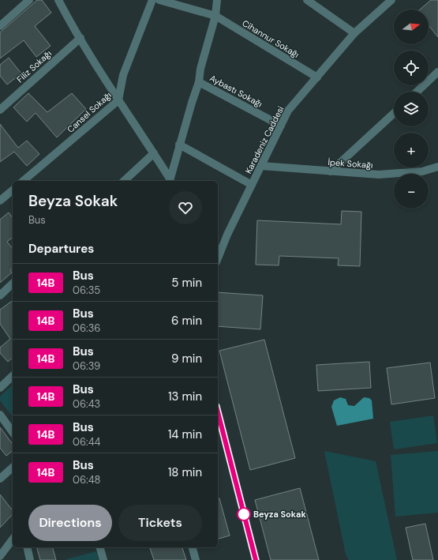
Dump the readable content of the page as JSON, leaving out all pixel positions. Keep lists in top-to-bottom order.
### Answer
{
  "streets": {
    "street": [
      "Cihannur Sokağı",
      "Filiz Sokağı",
      "Aybastı Sokağı",
      "Cansel Sokağı",
      "Karadeniz Caddesi",
      "İpek Sokağı"
    ]
  },
  "crossings": [
    ["Cihannur Sokağı", "Karadeniz Caddesi"],
    ["Aybastı Sokağı", "Karadeniz Caddesi"],
    ["Karadeniz Caddesi", "İpek Sokağı"]
  ],
  "places": ["Beyza Sokak"],
  "lines": ["bus line 14B"],
  "north": "right",
  "page": {
    "map_buttons": ["+", "−"],
    "heading": [
      ["Beyza Sokak", "Bus"],
      "Departures"
    ],
    "list": [
      {
        "mark": "14B",
        "name": "Bus",
        "note": "06:35",
        "value": "5 min"
      },
      {
        "mark": "14B",
        "name": "Bus",
        "note": "06:36",
        "value": "6 min"
      },
      {
        "mark": "14B",
        "name": "Bus",
        "note": "06:39",
        "value": "9 min"
      },
      {
        "mark": "14B",
        "name": "Bus",
        "note": "06:43",
        "value": "13 min"
      },
      {
        "mark": "14B",
        "name": "Bus",
        "note": "06:44",
        "value": "14 min"
      },
      {
        "mark": "14B",
        "name": "Bus",
        "note": "06:48",
        "value": "18 min"
      }
    ],
    "buttons": ["Directions", "Tickets"]
  }
}
